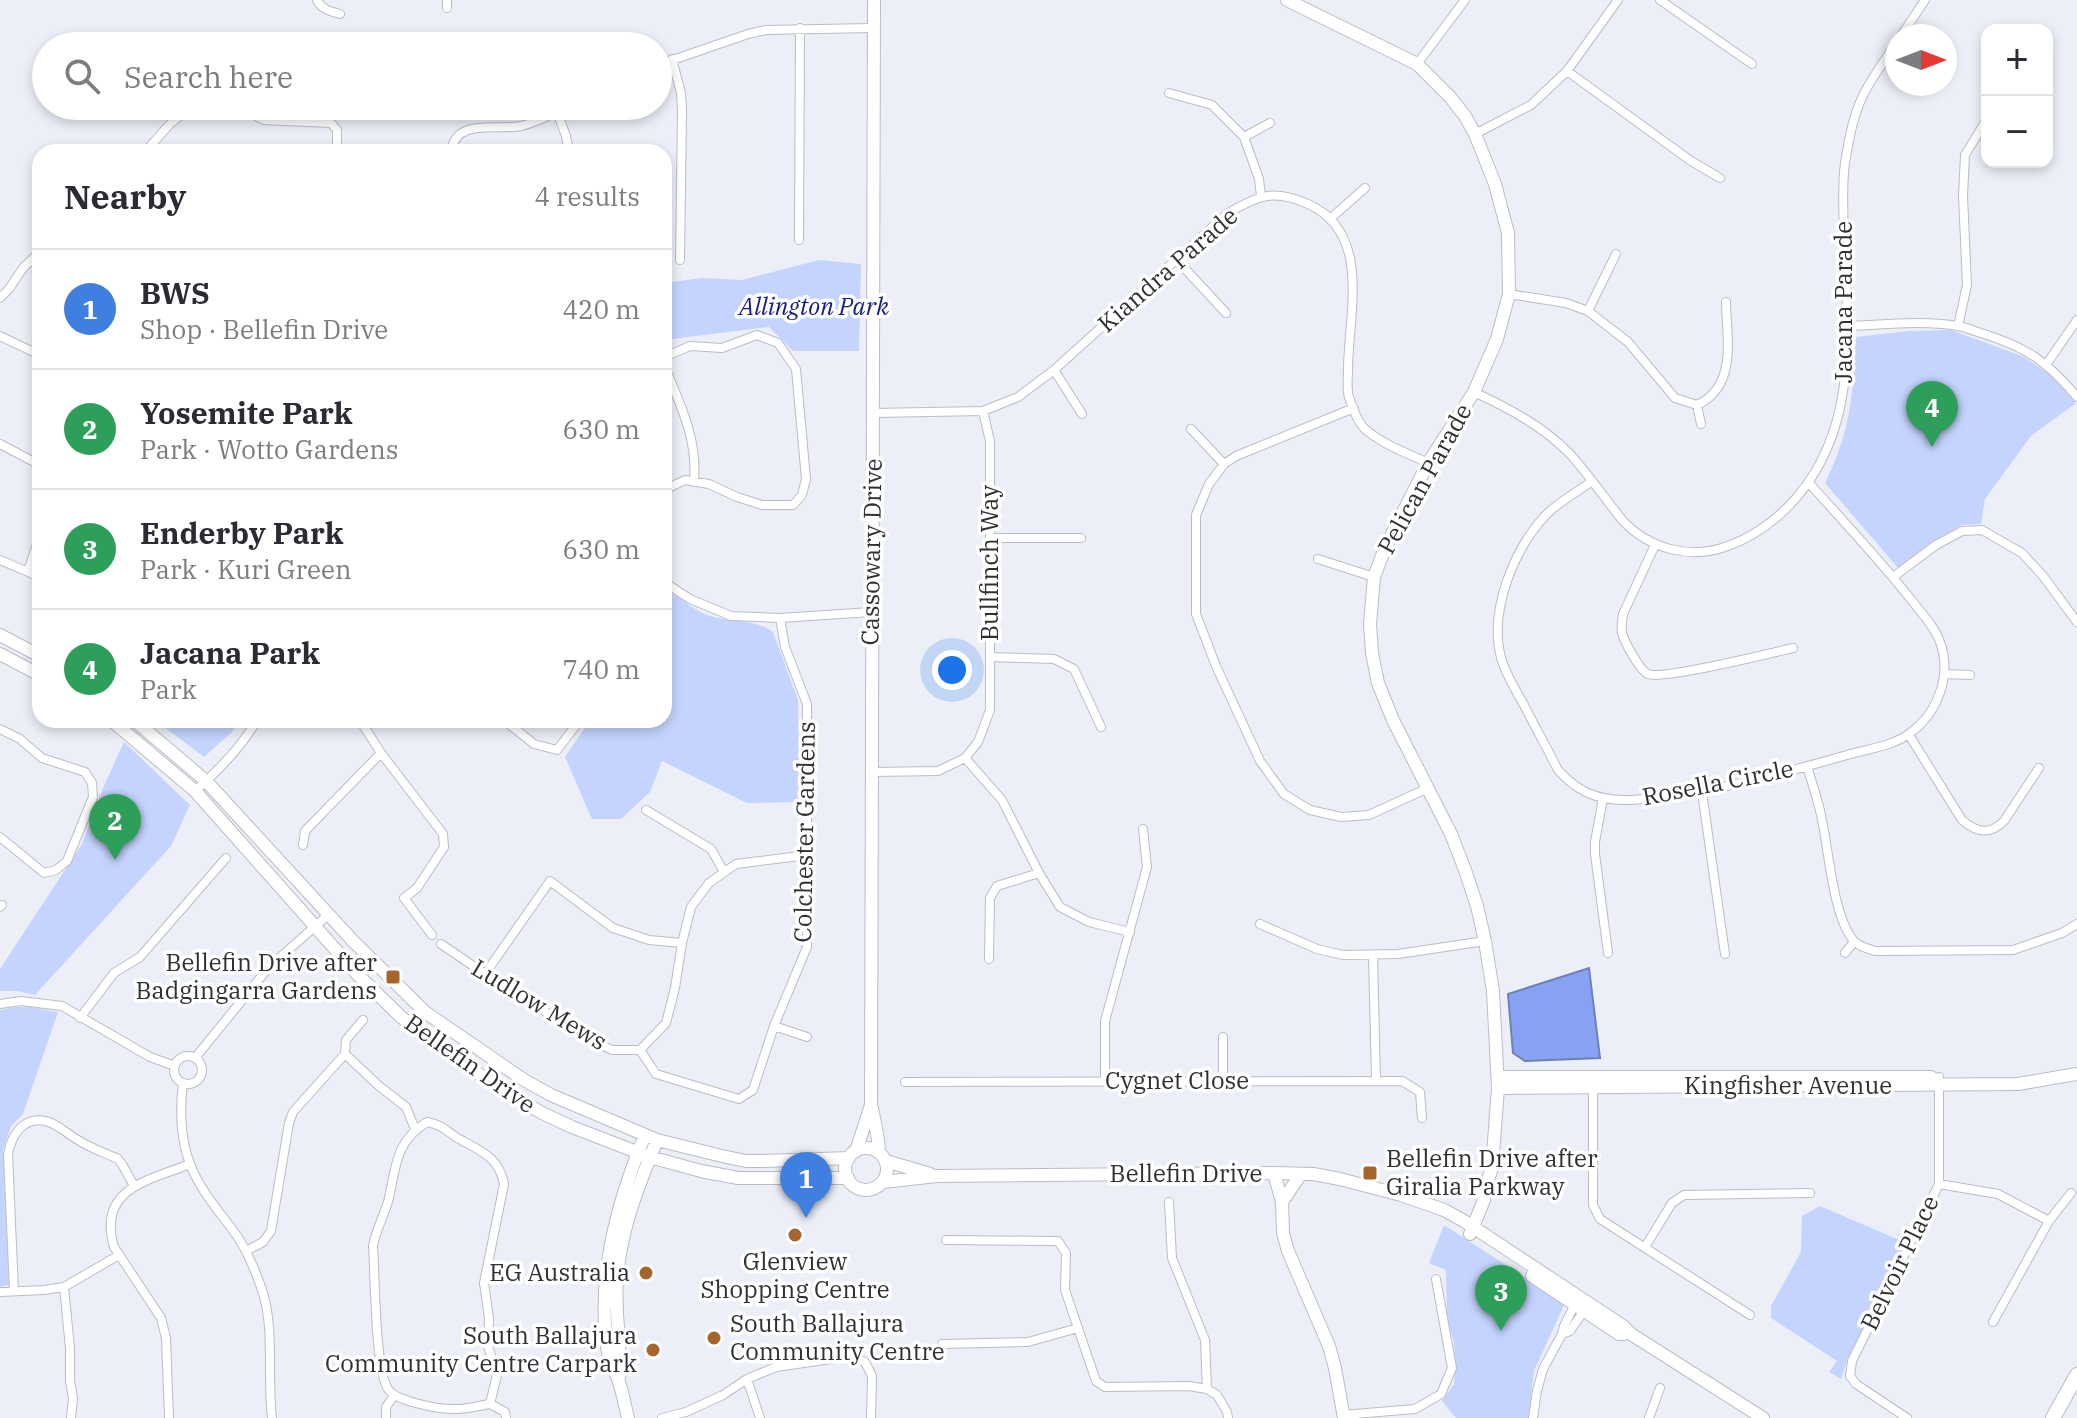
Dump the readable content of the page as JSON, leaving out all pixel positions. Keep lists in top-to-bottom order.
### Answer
{
  "streets": {
    "street": [
      "Kiandra Parade",
      "Jacana Parade",
      "Pelican Parade",
      "Cassowary Drive",
      "Bullfinch Way",
      "Rosella Circle",
      "Colchester Gardens",
      "Ludlow Mews",
      "Bellefin Drive",
      "Cygnet Close",
      "Kingfisher Avenue",
      "Belvoir Place"
    ]
  },
  "crossings": [
    ["Kiandra Parade", "Cassowary Drive"],
    ["Kiandra Parade", "Bullfinch Way"],
    ["Jacana Parade", "Pelican Parade"],
    ["Jacana Parade", "Rosella Circle"],
    ["Pelican Parade", "Bellefin Drive"],
    ["Pelican Parade", "Kingfisher Avenue"],
    ["Cassowary Drive", "Bellefin Drive"],
    ["Colchester Gardens", "Ludlow Mews"],
    ["Kingfisher Avenue", "Belvoir Place"]
  ],
  "parks": ["Allington Park"],
  "places": {
    "transit": ["Bellefin Drive after Badgingarra Gardens", "Bellefin Drive after Giralia Parkway"],
    "other": [
      "Glenview Shopping Centre",
      "EG Australia",
      "South Ballajura Community Centre",
      "South Ballajura Community Centre Carpark"
    ]
  },
  "north": "right",
  "page": {
    "map_buttons": ["+", "−"],
    "search": "Search here",
    "heading": ["Nearby", "4 results"],
    "list": [
      {
        "mark": "1",
        "name": "BWS",
        "note": "Shop · Bellefin Drive",
        "value": "420 m"
      },
      {
        "mark": "2",
        "name": "Yosemite Park",
        "note": "Park · Wotto Gardens",
        "value": "630 m"
      },
      {
        "mark": "3",
        "name": "Enderby Park",
        "note": "Park · Kuri Green",
        "value": "630 m"
      },
      {
        "mark": "4",
        "name": "Jacana Park",
        "note": "Park",
        "value": "740 m"
      }
    ],
    "pins": [
      "4",
      "2",
      "1",
      "3"
    ]
  }
}
